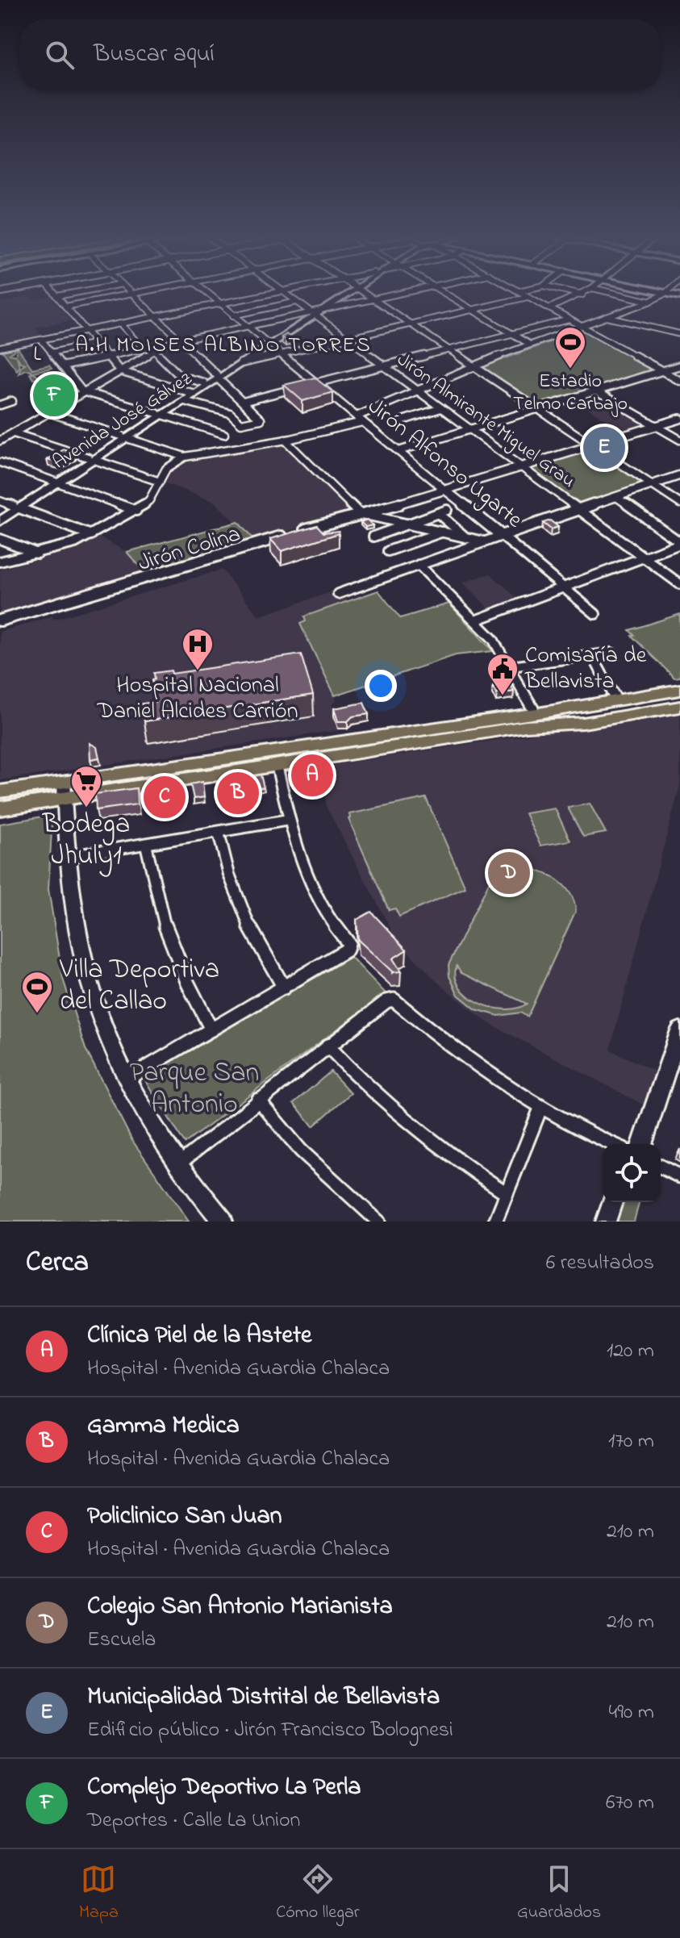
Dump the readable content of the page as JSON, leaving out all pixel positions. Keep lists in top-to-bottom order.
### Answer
{
  "streets": {
    "main road": ["Avenida José Gálvez"],
    "street": ["Jirón Almirante Miguel Grau", "Jirón Alfonso Ugarte", "Jirón Colina"]
  },
  "crossings": [
    ["Avenida José Gálvez", "Jirón Almirante Miguel Grau"],
    ["Avenida José Gálvez", "Jirón Alfonso Ugarte"],
    ["Jirón Almirante Miguel Grau", "Jirón Colina"],
    ["Jirón Alfonso Ugarte", "Jirón Colina"]
  ],
  "districts": ["A.H MOISES ALBINO TORRES", "L"],
  "parks": ["Parque San Antonio"],
  "places": {
    "sports": ["Estadio Telmo Carbajo", "Villa Deportiva del Callao"],
    "hospital": ["Hospital Nacional Daniel Alcides Carrión"],
    "public building": ["Comisaría de Bellavista"],
    "supermarket": ["Bodega Jhuly1"]
  },
  "page": {
    "search": "Buscar aquí",
    "pins": [
      "F",
      "E",
      "A",
      "B",
      "C",
      "D"
    ],
    "heading": ["Cerca", "6 resultados"],
    "list": [
      {
        "mark": "A",
        "name": "Clínica Piel de la Astete",
        "note": "Hospital · Avenida Guardia Chalaca",
        "value": "120 m"
      },
      {
        "mark": "B",
        "name": "Gamma Medica",
        "note": "Hospital · Avenida Guardia Chalaca",
        "value": "170 m"
      },
      {
        "mark": "C",
        "name": "Policlinico San Juan",
        "note": "Hospital · Avenida Guardia Chalaca",
        "value": "210 m"
      },
      {
        "mark": "D",
        "name": "Colegio San Antonio Marianista",
        "note": "Escuela",
        "value": "210 m"
      },
      {
        "mark": "E",
        "name": "Municipalidad Distrital de Bellavista",
        "note": "Edificio público · Jirón Francisco Bolognesi",
        "value": "490 m"
      },
      {
        "mark": "F",
        "name": "Complejo Deportivo La Perla",
        "note": "Deportes · Calle La Union",
        "value": "670 m"
      }
    ],
    "nav": ["Mapa", "Cómo llegar", "Guardados"]
  }
}
